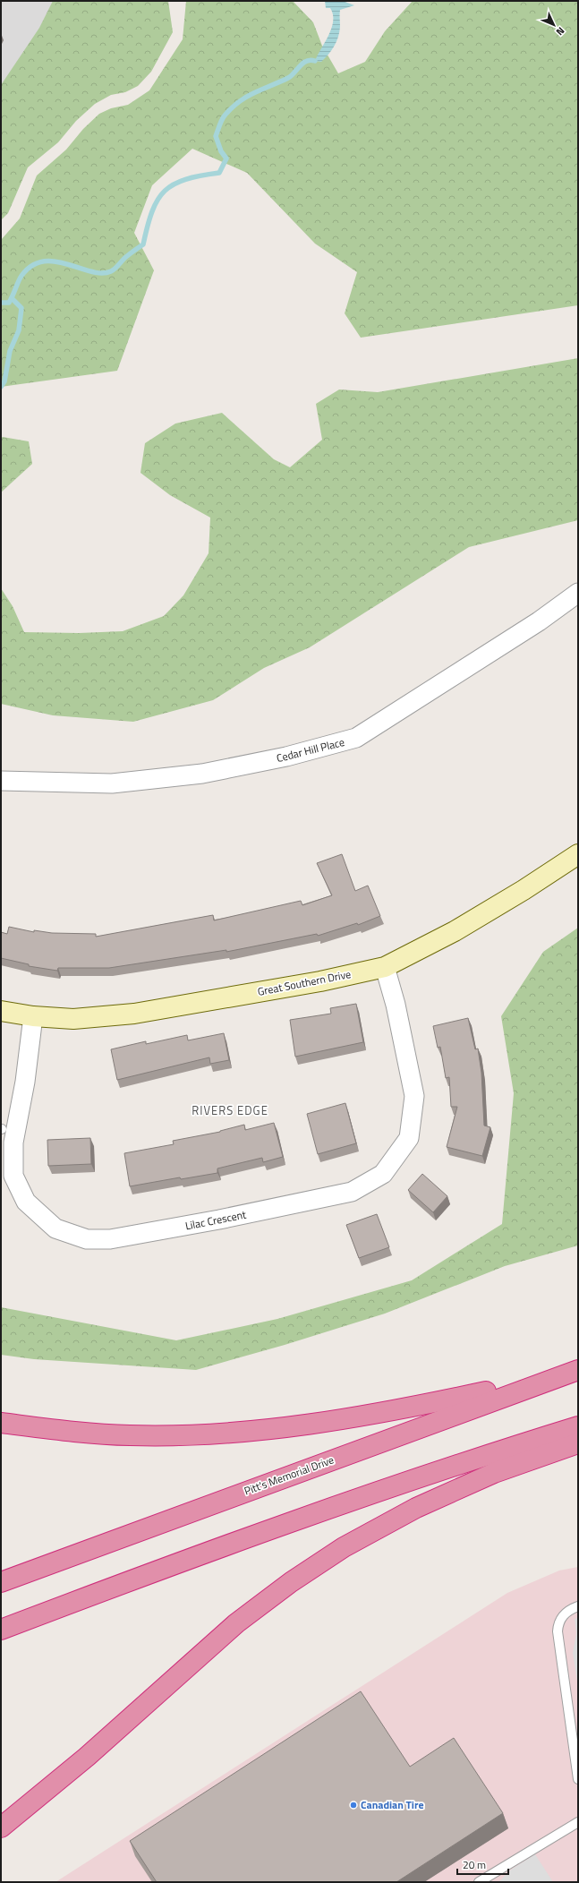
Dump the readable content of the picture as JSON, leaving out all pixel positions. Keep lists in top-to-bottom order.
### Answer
{
  "streets": {
    "highway": ["Pitt's Memorial Drive"],
    "street": ["Cedar Hill Place", "Great Southern Drive", "Lilac Crescent"]
  },
  "crossings": [
    ["Great Southern Drive", "Lilac Crescent"]
  ],
  "districts": ["RIVERS EDGE"],
  "places": ["Canadian Tire"],
  "scale_bar": "20 m",
  "north": "bottom right"
}
